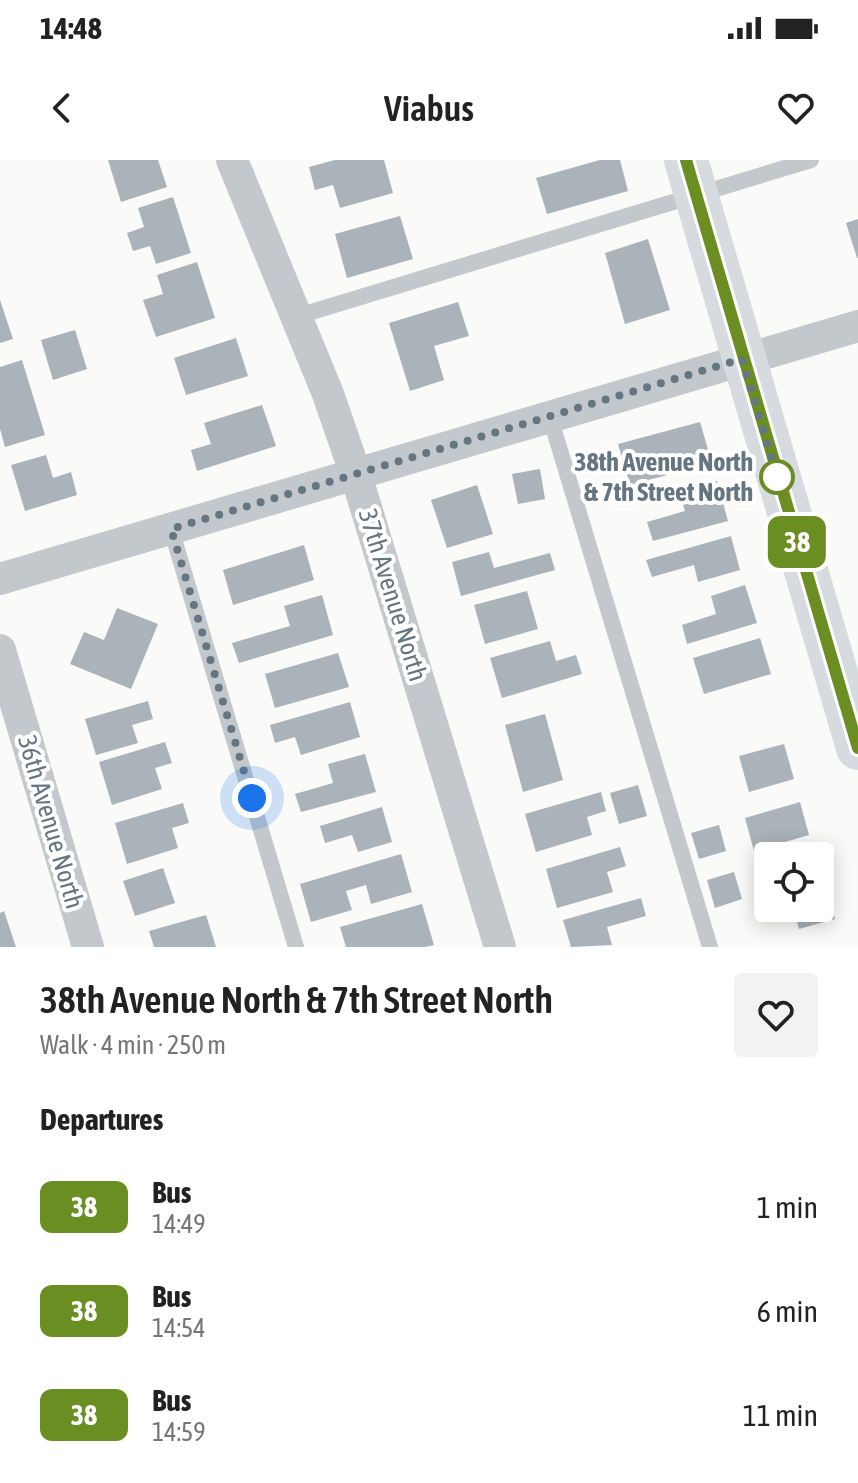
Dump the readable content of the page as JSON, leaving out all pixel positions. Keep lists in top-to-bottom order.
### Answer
{
  "streets": {
    "street": ["37th Avenue North", "36th Avenue North"]
  },
  "places": ["38th Avenue North & 7th Street North"],
  "lines": ["bus line 38"],
  "page": {
    "status": "14:48",
    "header": "Viabus",
    "on_map": "38",
    "heading": [
      ["38th Avenue North & 7th Street North", "Walk · 4 min · 250 m"],
      "Departures"
    ],
    "list": [
      {
        "mark": "38",
        "name": "Bus",
        "note": "14:49",
        "value": "1 min"
      },
      {
        "mark": "38",
        "name": "Bus",
        "note": "14:54",
        "value": "6 min"
      },
      {
        "mark": "38",
        "name": "Bus",
        "note": "14:59",
        "value": "11 min"
      }
    ]
  }
}
